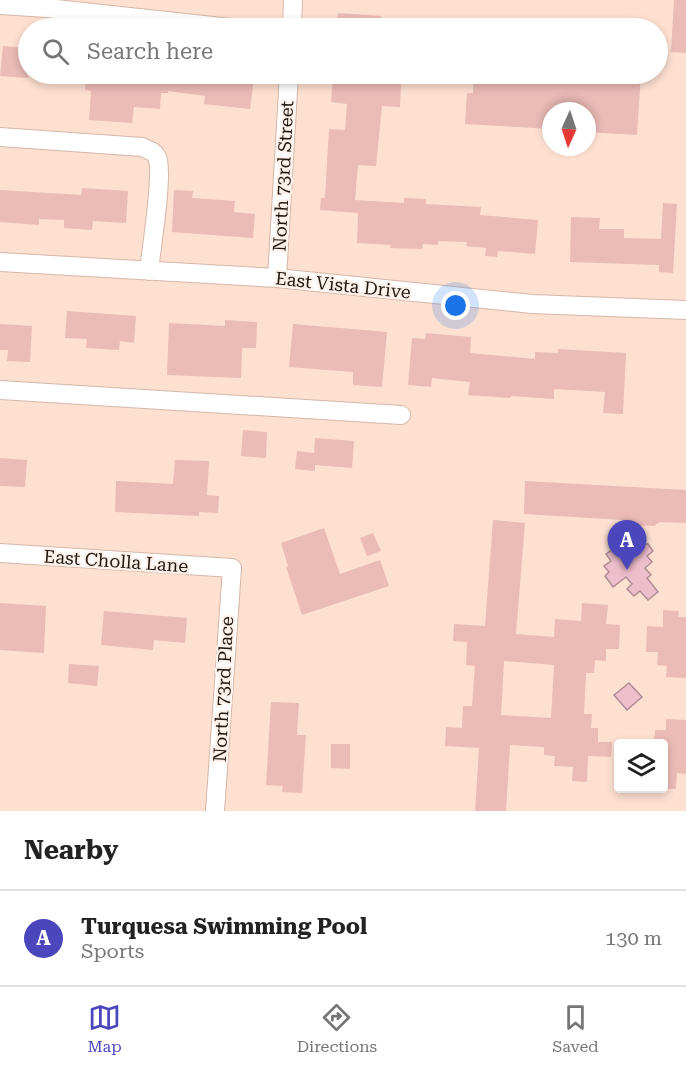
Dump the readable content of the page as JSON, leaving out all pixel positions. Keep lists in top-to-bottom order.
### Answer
{
  "streets": {
    "street": [
      "North 73rd Street",
      "East Vista Drive",
      "East Cholla Lane",
      "North 73rd Place"
    ]
  },
  "crossings": [
    ["North 73rd Street", "East Vista Drive"],
    ["East Cholla Lane", "North 73rd Place"]
  ],
  "north": "bottom",
  "page": {
    "search": "Search here",
    "pins": "A",
    "heading": "Nearby",
    "list": [
      {
        "mark": "A",
        "name": "Turquesa Swimming Pool",
        "note": "Sports",
        "value": "130 m"
      }
    ],
    "nav": ["Map", "Directions", "Saved"]
  }
}
